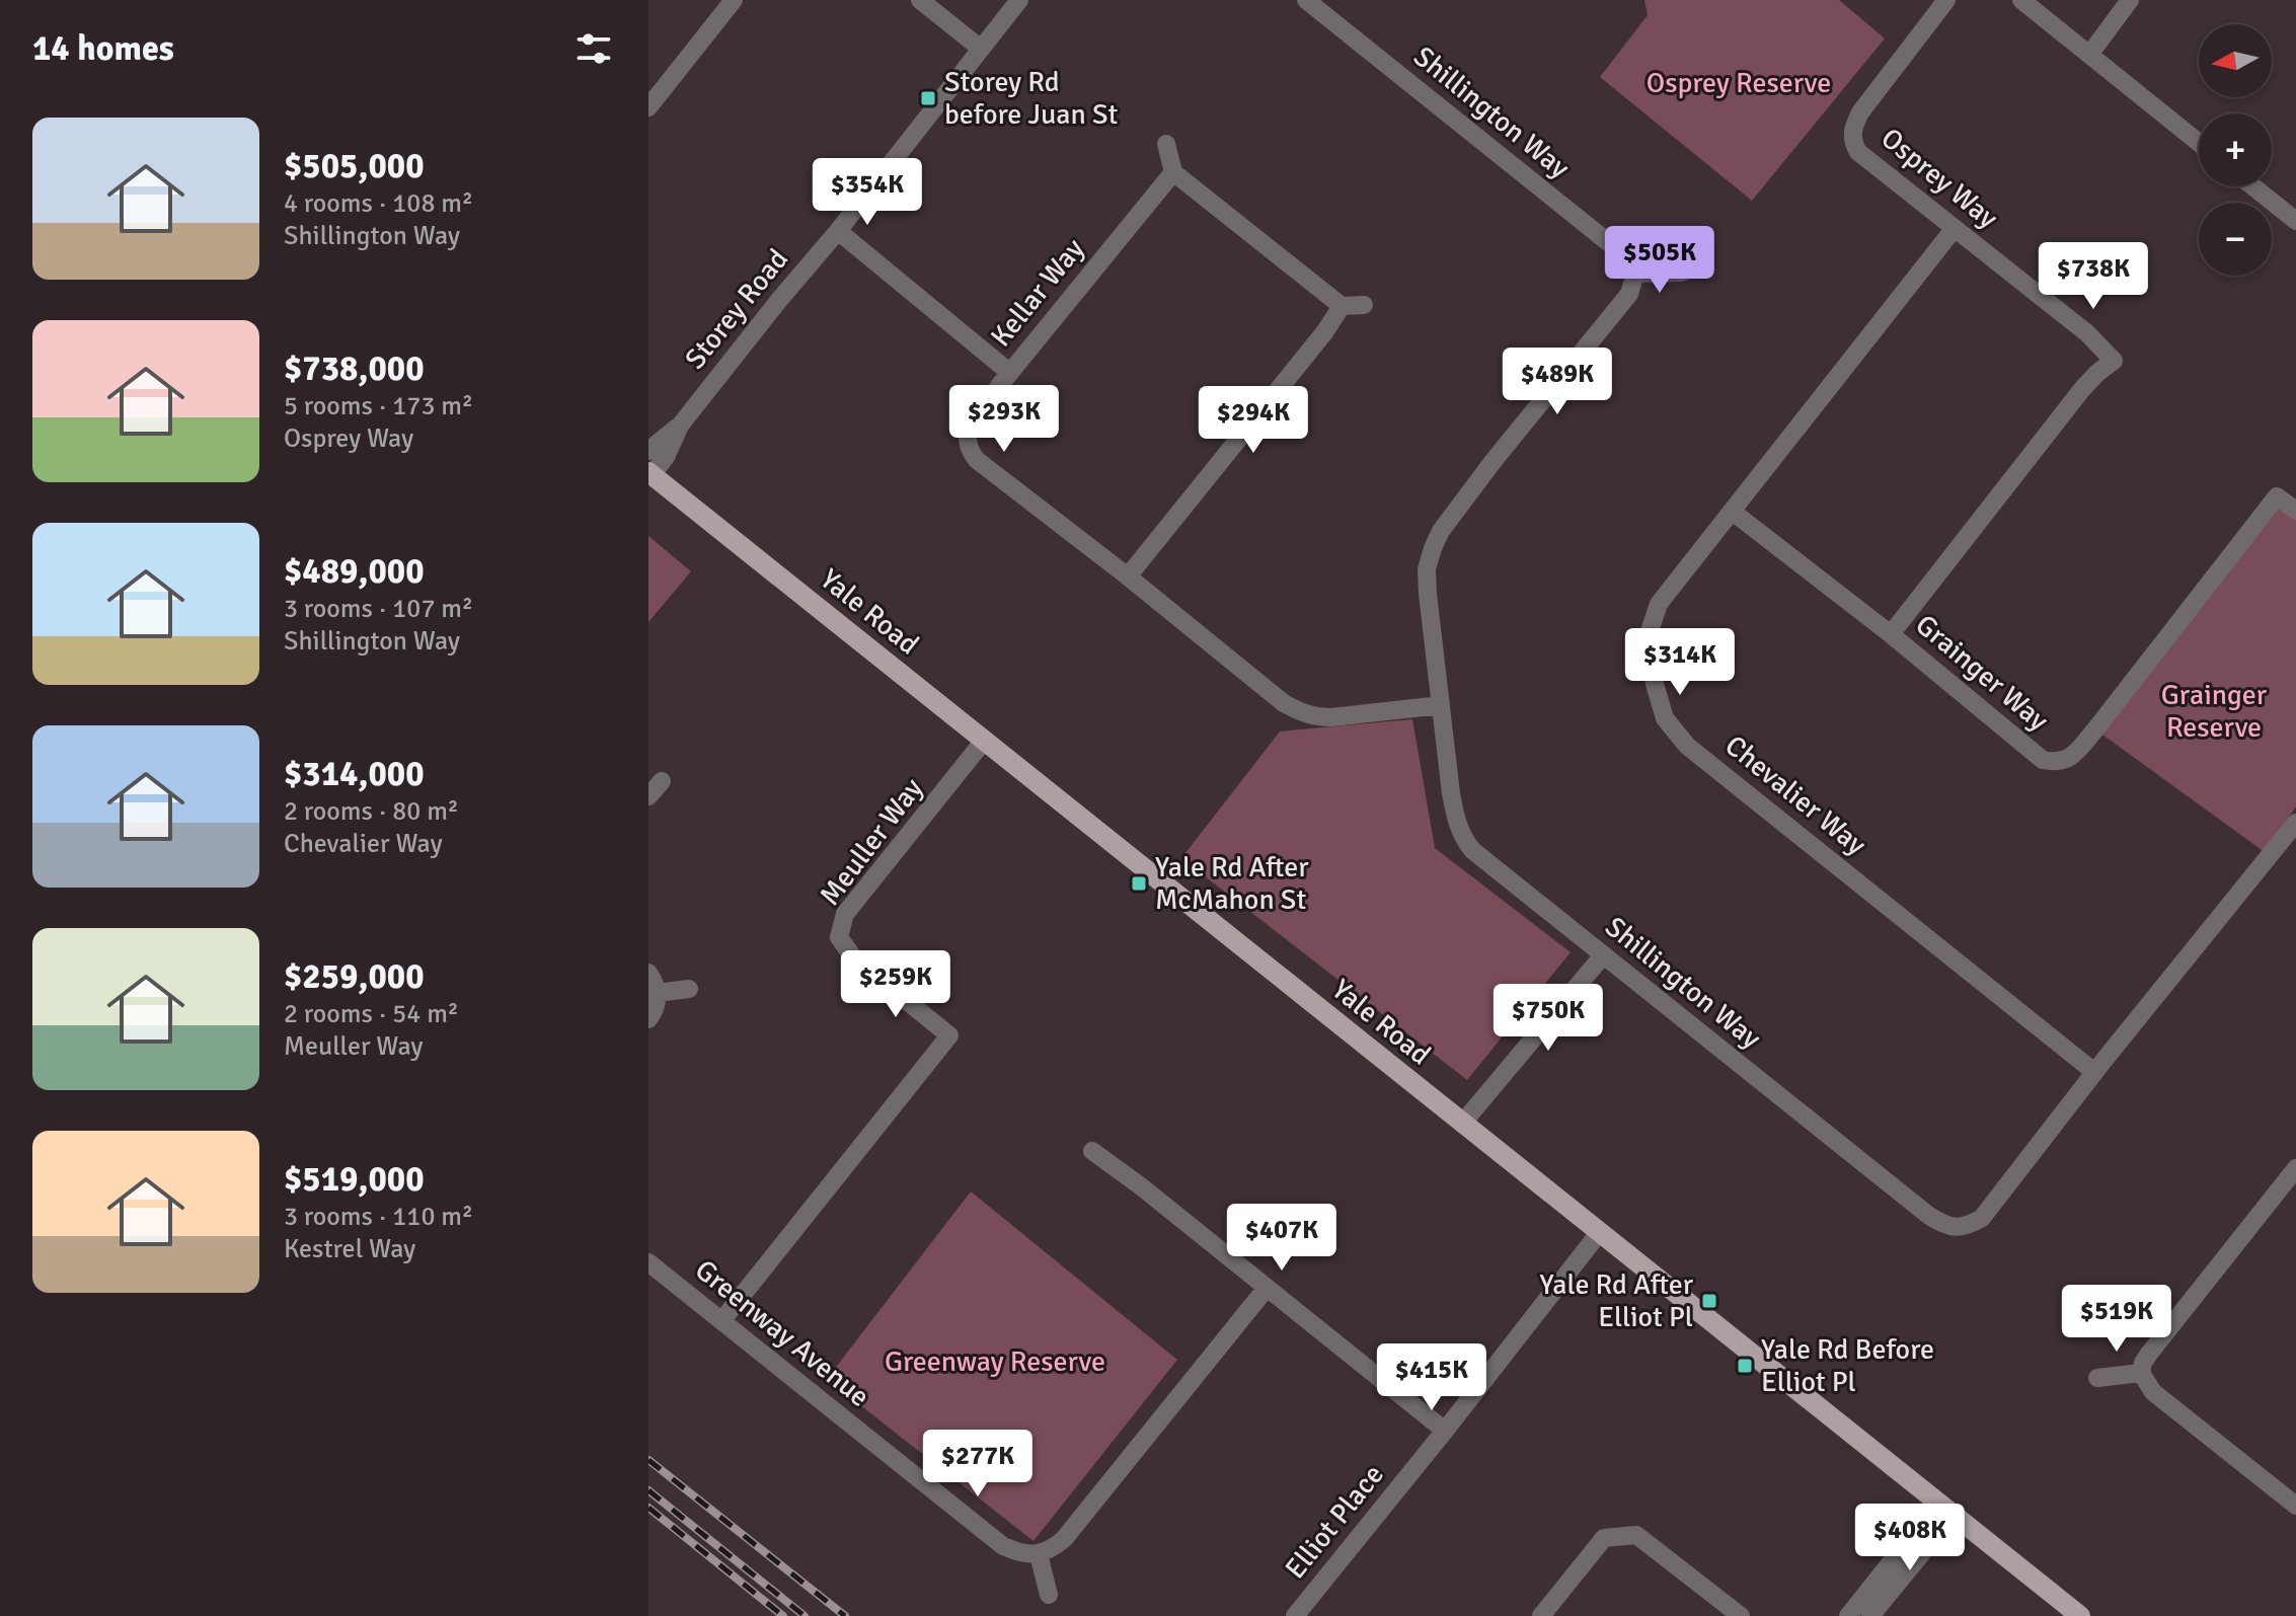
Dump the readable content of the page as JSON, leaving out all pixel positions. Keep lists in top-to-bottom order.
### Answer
{
  "streets": {
    "main road": ["Yale Road"],
    "street": [
      "Shillington Way",
      "Osprey Way",
      "Kellar Way",
      "Storey Road",
      "Grainger Way",
      "Chevalier Way",
      "Meuller Way",
      "Greenway Avenue",
      "Elliot Place"
    ]
  },
  "crossings": [
    ["Shillington Way", "Kellar Way"],
    ["Shillington Way", "Chevalier Way"],
    ["Osprey Way", "Grainger Way"],
    ["Osprey Way", "Chevalier Way"],
    ["Storey Road", "Yale Road"],
    ["Yale Road", "Meuller Way"],
    ["Yale Road", "Elliot Place"],
    ["Grainger Way", "Chevalier Way"],
    ["Meuller Way", "Greenway Avenue"]
  ],
  "parks": ["Osprey Reserve", "Grainger Reserve", "Greenway Reserve"],
  "places": {
    "transit": [
      "Storey Rd before Juan St",
      "Yale Rd After McMahon St",
      "Yale Rd After Elliot Pl",
      "Yale Rd Before Elliot Pl"
    ]
  },
  "north": "left",
  "page": {
    "heading": "14 homes",
    "map_buttons": ["+", "−"],
    "list": [
      {
        "name": "$505,000",
        "note": "4 rooms · 108 m² · Shillington Way"
      },
      {
        "name": "$738,000",
        "note": "5 rooms · 173 m² · Osprey Way"
      },
      {
        "name": "$489,000",
        "note": "3 rooms · 107 m² · Shillington Way"
      },
      {
        "name": "$314,000",
        "note": "2 rooms · 80 m² · Chevalier Way"
      },
      {
        "name": "$259,000",
        "note": "2 rooms · 54 m² · Meuller Way"
      },
      {
        "name": "$519,000",
        "note": "3 rooms · 110 m² · Kestrel Way"
      }
    ],
    "price": [
      "$354K",
      "$505K",
      "$738K",
      "$489K",
      "$293K",
      "$294K",
      "$314K",
      "$259K",
      "$750K",
      "$407K",
      "$519K",
      "$415K",
      "$277K",
      "$408K"
    ]
  }
}
